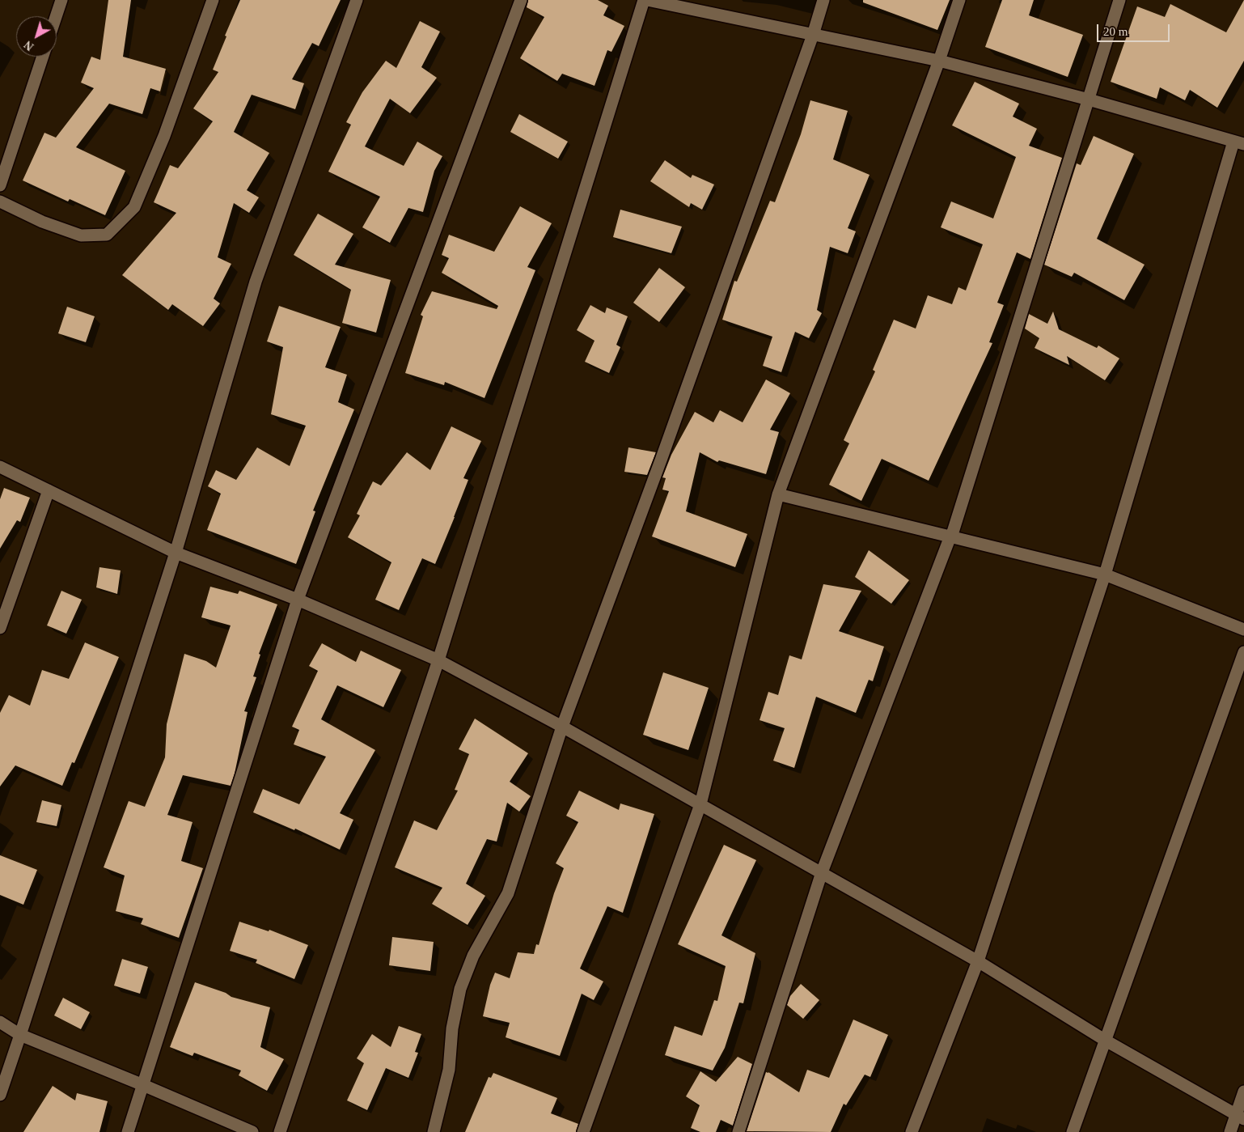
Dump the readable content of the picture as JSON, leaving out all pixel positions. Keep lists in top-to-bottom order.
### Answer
{
  "scale_bar": "20 m",
  "north": "bottom left"
}
